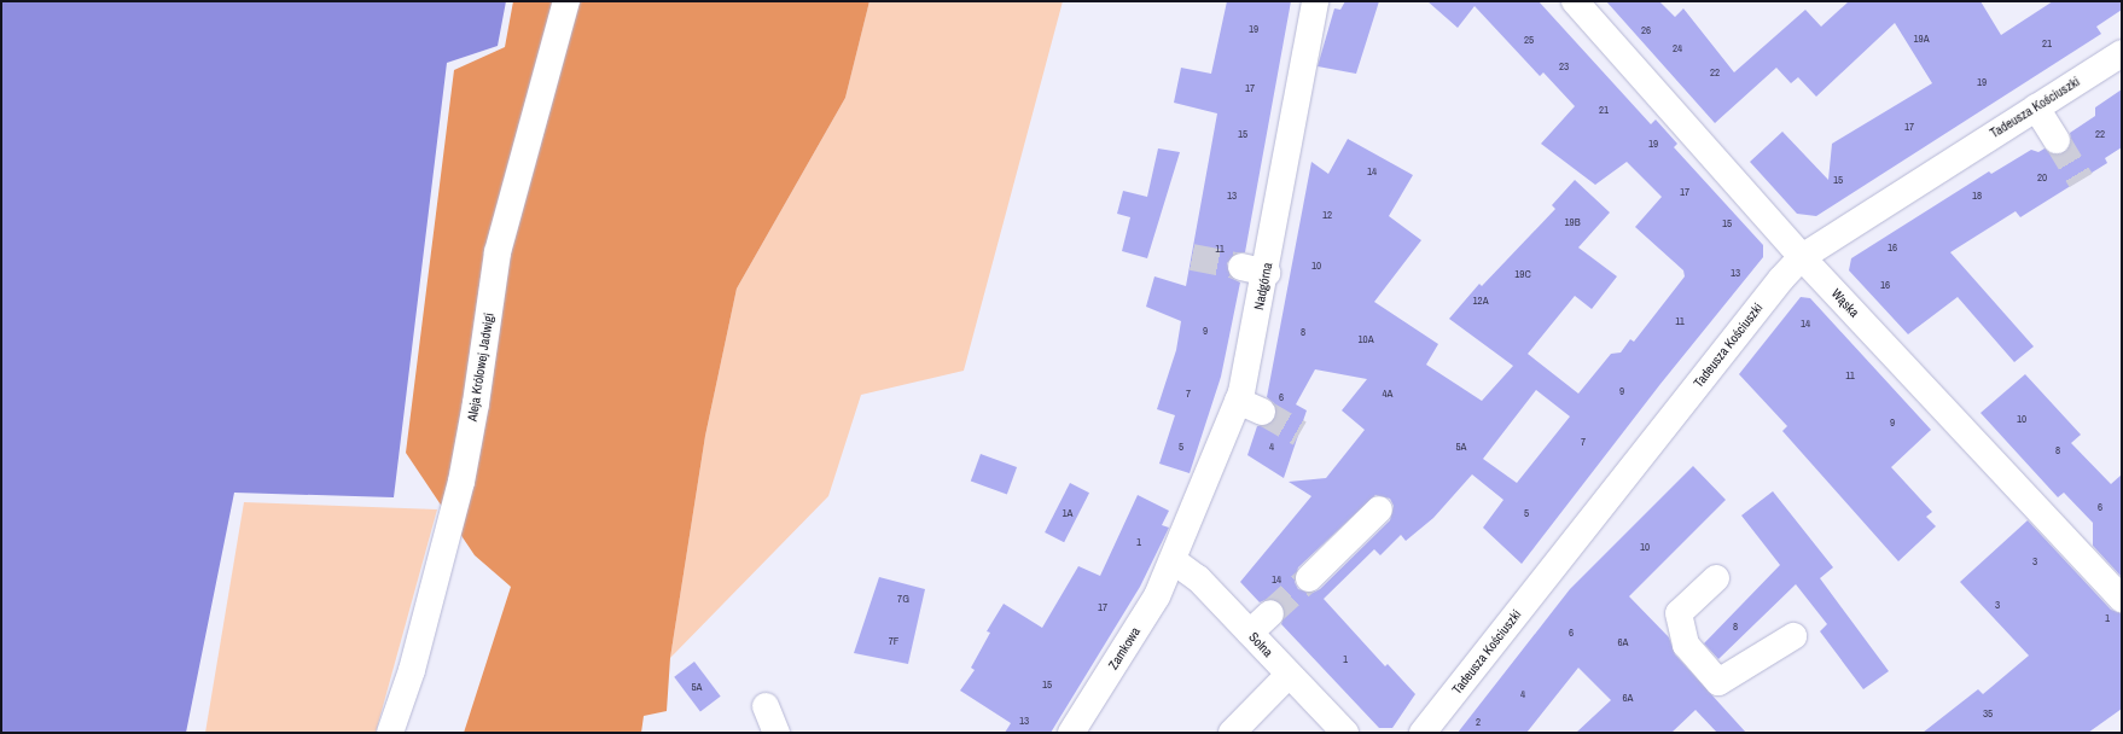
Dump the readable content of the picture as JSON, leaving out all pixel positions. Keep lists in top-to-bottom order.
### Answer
{
  "streets": {
    "street": [
      "Tadeusza Kościuszki",
      "Nadgórna",
      "Wąska",
      "Aleja Królowej Jadwigi",
      "Solna",
      "Zamkowa"
    ]
  },
  "crossings": [
    ["Tadeusza Kościuszki", "Wąska"],
    ["Nadgórna", "Solna"],
    ["Nadgórna", "Zamkowa"],
    ["Solna", "Zamkowa"]
  ],
  "house_numbers": [
    "19",
    "26",
    "19A",
    "25",
    "21",
    "24",
    "23",
    "22",
    "19",
    "17",
    "21",
    "17",
    "15",
    "22",
    "19",
    "14",
    "20",
    "15",
    "17",
    "13",
    "18",
    "12",
    "19B",
    "15",
    "16",
    "11",
    "10",
    "13",
    "19C",
    "16",
    "12A",
    "11",
    "14",
    "9",
    "8",
    "10A",
    "11",
    "9",
    "7",
    "4A",
    "6",
    "10",
    "9",
    "7",
    "5",
    "4",
    "5A",
    "8",
    "6",
    "1A",
    "5",
    "1",
    "10",
    "3",
    "14",
    "7G",
    "3",
    "17",
    "1",
    "8",
    "6",
    "7F",
    "6A",
    "1",
    "15",
    "5A",
    "4",
    "6A",
    "35",
    "13",
    "2"
  ]
}
